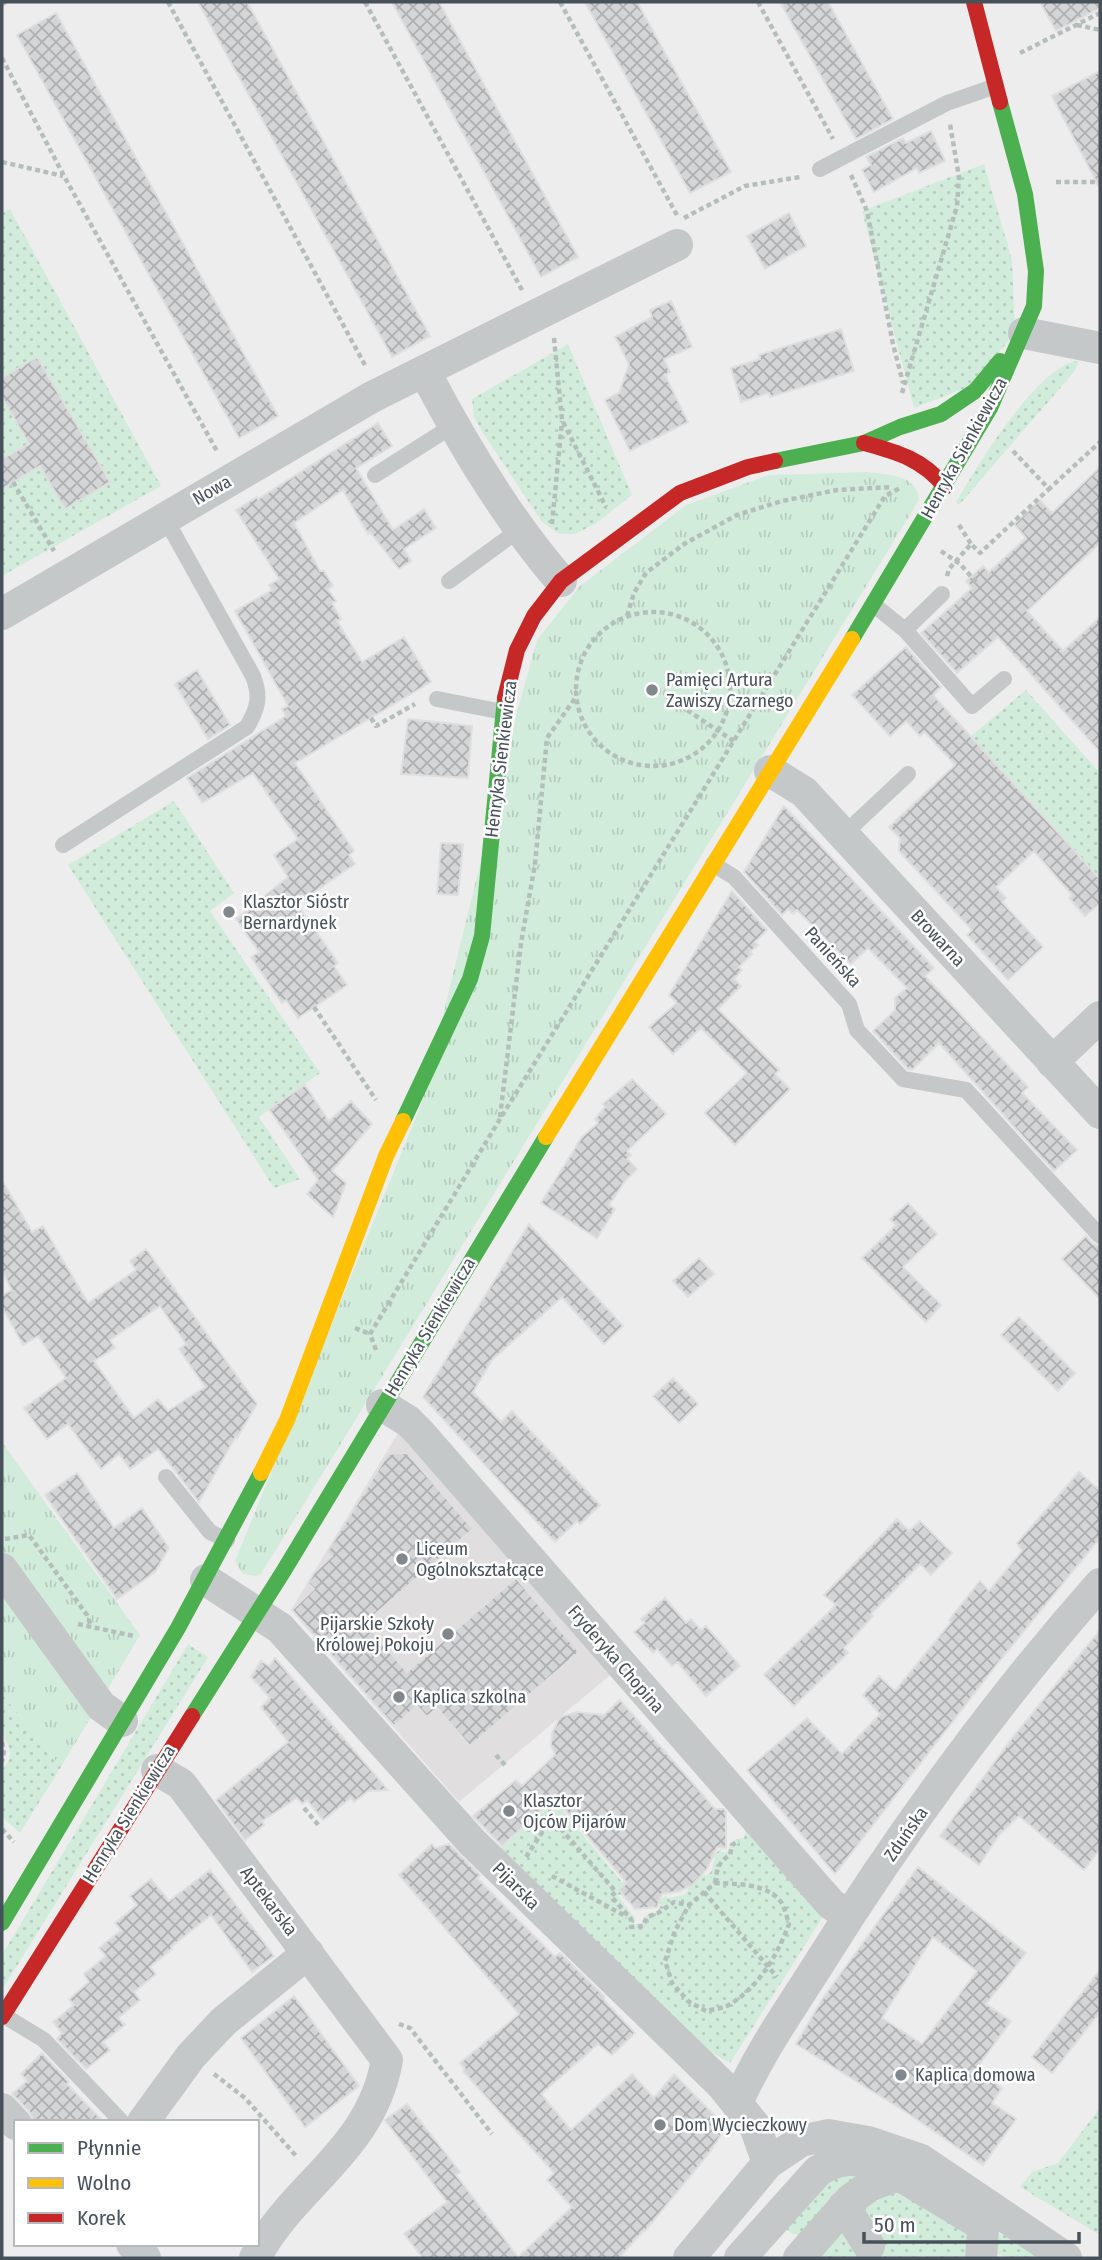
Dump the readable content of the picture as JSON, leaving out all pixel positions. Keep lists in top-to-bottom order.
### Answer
{
  "streets": {
    "street": [
      "Henryka Sienkiewicza",
      "Nowa",
      "Browarna",
      "Fryderyka Chopina",
      "Zduńska",
      "Pijarska",
      "Aptekarska"
    ],
    "lane": ["Panieńska"]
  },
  "crossings": [
    ["Henryka Sienkiewicza", "Browarna"],
    ["Henryka Sienkiewicza", "Panieńska"],
    ["Henryka Sienkiewicza", "Fryderyka Chopina"],
    ["Henryka Sienkiewicza", "Pijarska"],
    ["Henryka Sienkiewicza", "Aptekarska"],
    ["Fryderyka Chopina", "Zduńska"],
    ["Zduńska", "Pijarska"]
  ],
  "places": [
    "Pamięci Artura Zawiszy Czarnego",
    "Klasztor Sióstr Bernardynek",
    "Liceum Ogólnokształcące",
    "Pijarskie Szkoły Królowej Pokoju",
    "Kaplica szkolna",
    "Klasztor Ojców Pijarów",
    "Kaplica domowa",
    "Dom Wycieczkowy"
  ],
  "legend": ["Płynnie", "Wolno", "Korek"],
  "scale_bar": "50 m"
}
